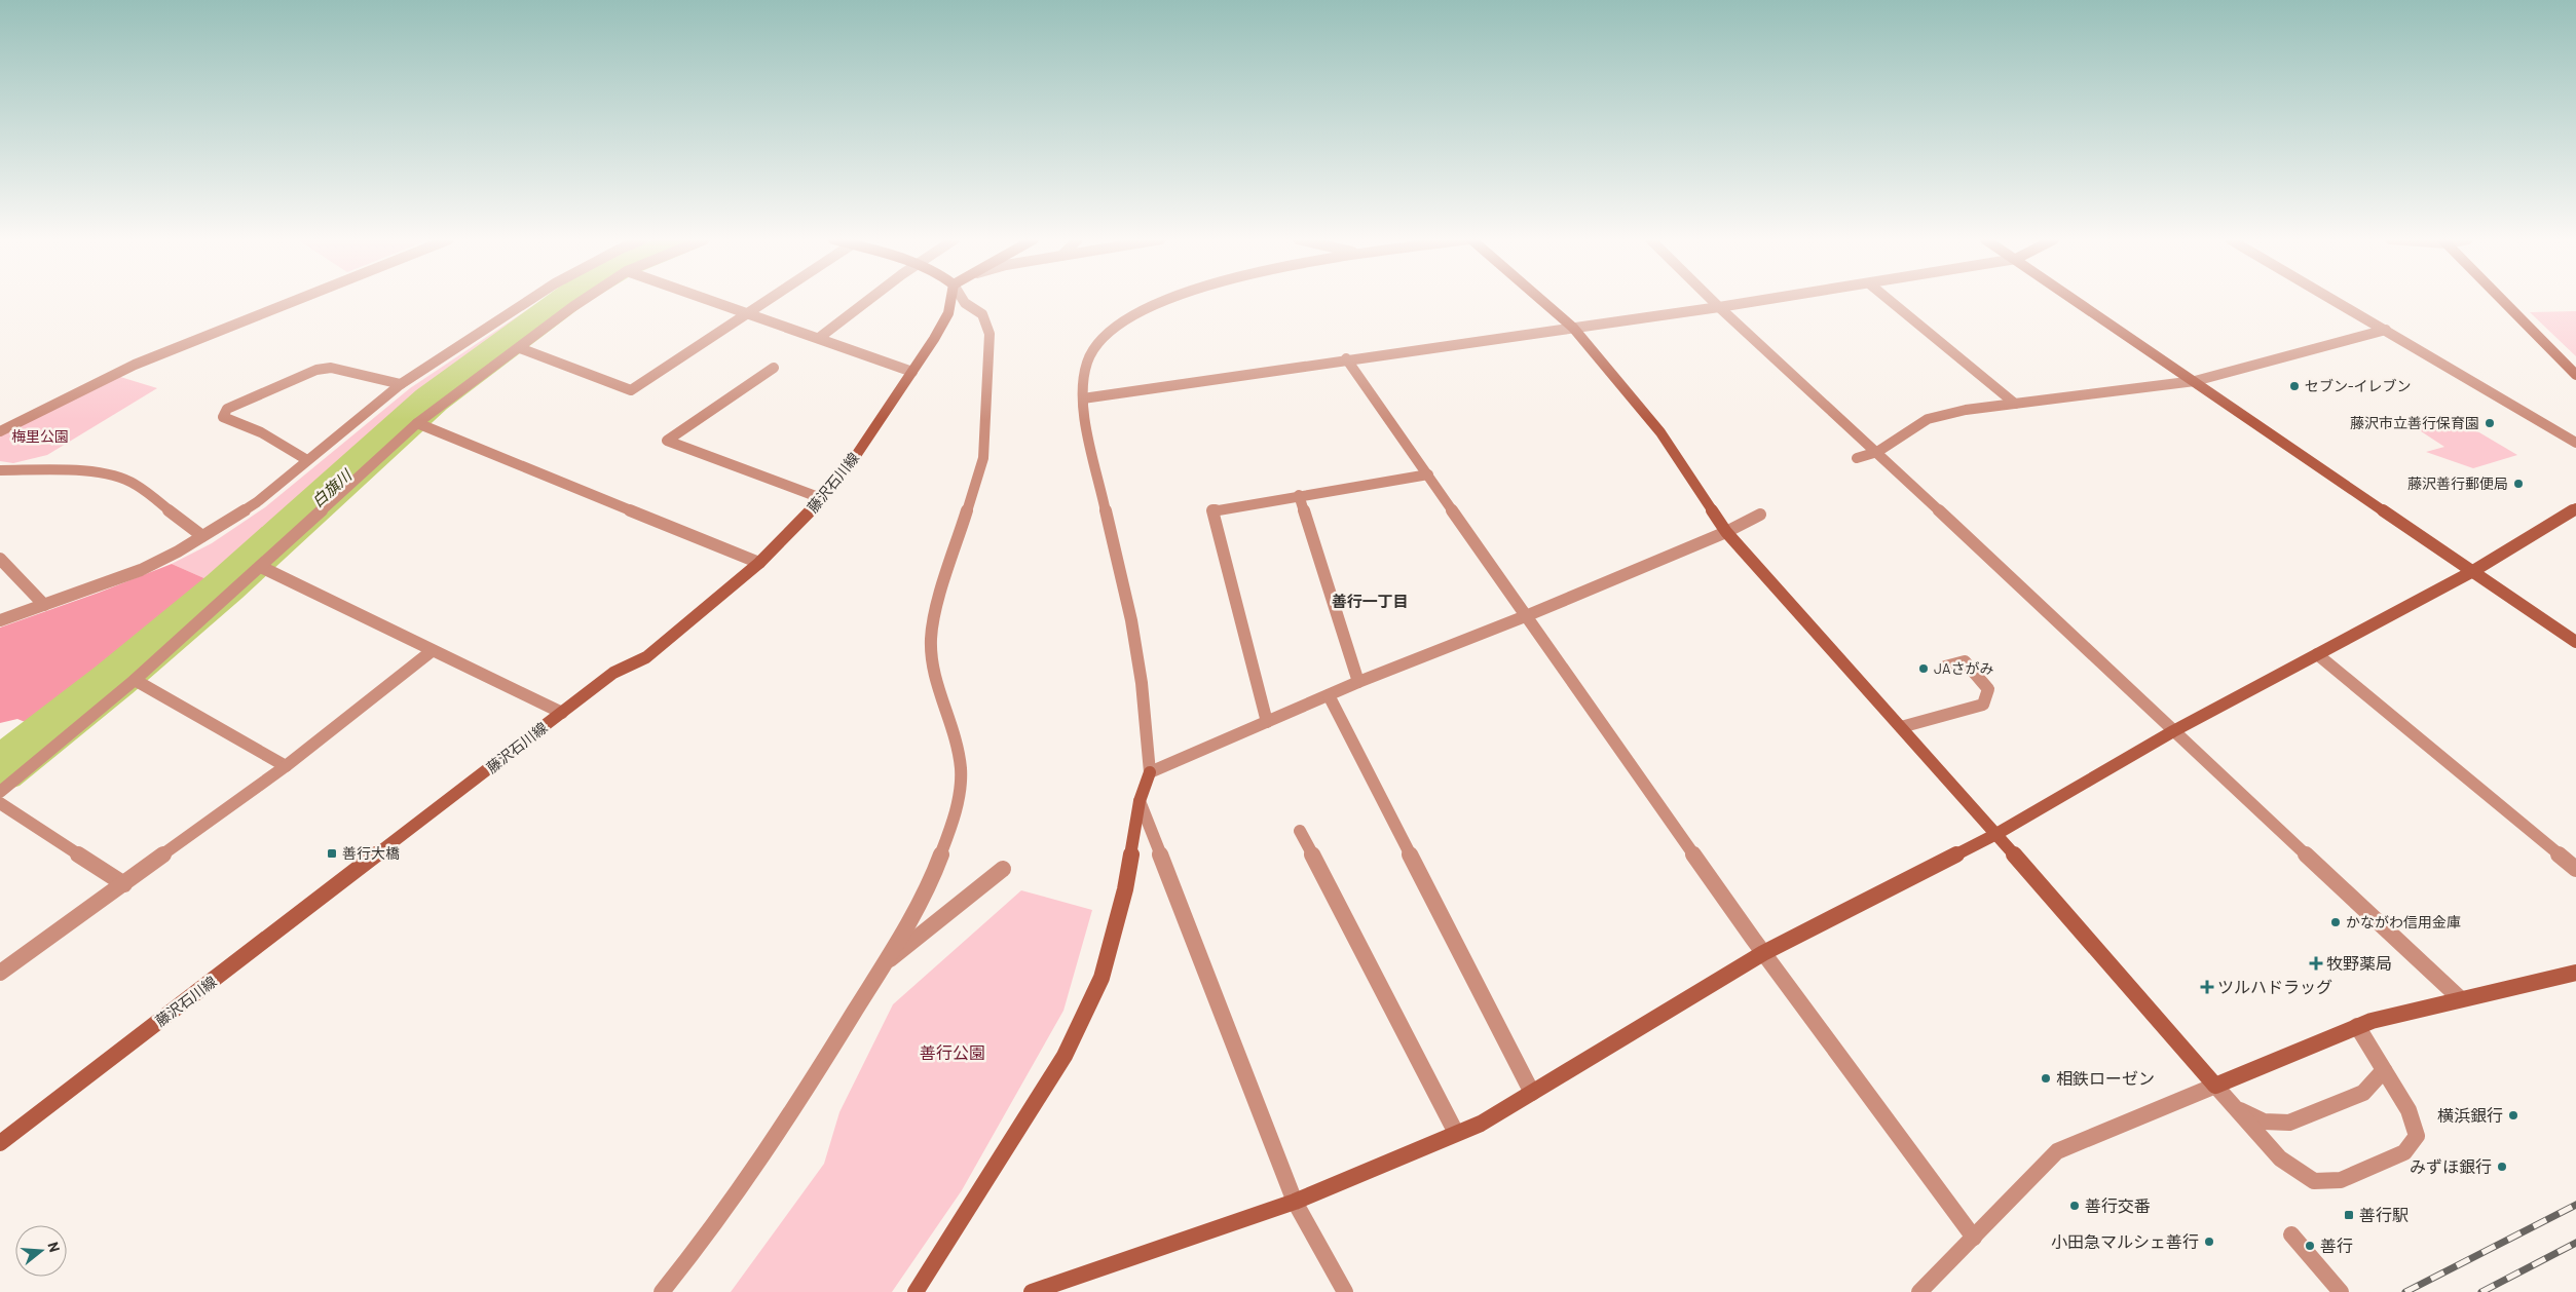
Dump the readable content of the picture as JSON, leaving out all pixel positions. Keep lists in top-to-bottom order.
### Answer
{
  "streets": {
    "street": ["藤沢石川線"]
  },
  "districts": ["善行一丁目"],
  "water": ["白旗川"],
  "parks": ["梅里公園", "善行公園"],
  "places": {
    "other": [
      "セブン-イレブン",
      "藤沢市立善行保育園",
      "藤沢善行郵便局",
      "JAさがみ",
      "かながわ信用金庫",
      "相鉄ローゼン",
      "横浜銀行",
      "みずほ銀行",
      "善行交番",
      "小田急マルシェ善行",
      "善行"
    ],
    "transit": ["善行大橋", "善行駅"],
    "health": ["牧野薬局", "ツルハドラッグ"]
  },
  "north": "right"
}
